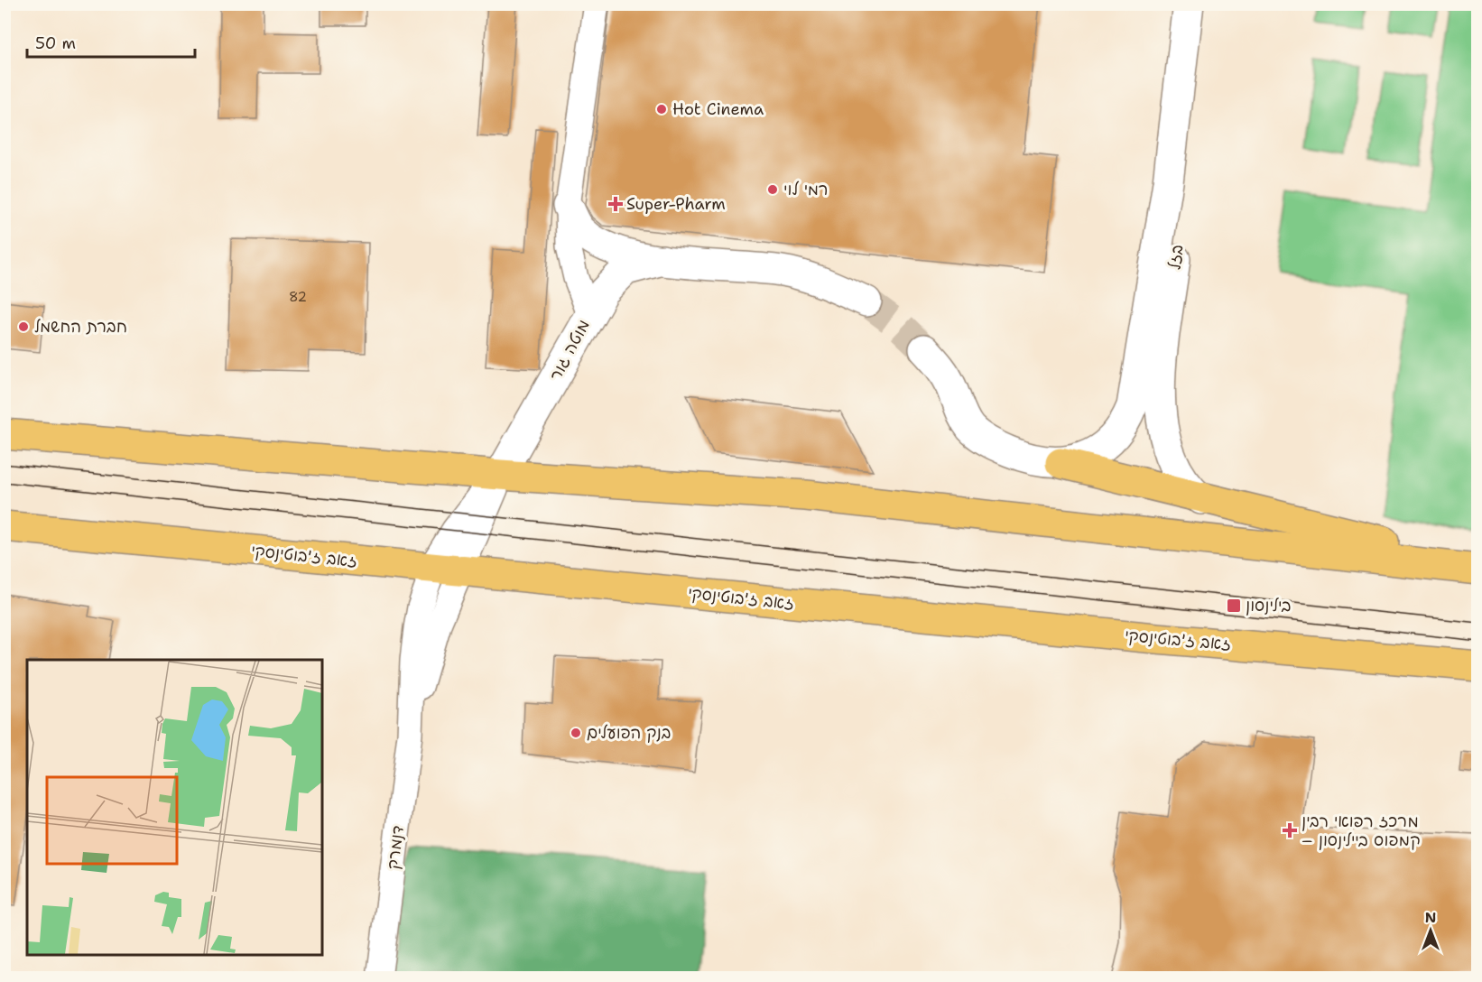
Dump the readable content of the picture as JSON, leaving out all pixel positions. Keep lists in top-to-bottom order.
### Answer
{
  "streets": {
    "main road": ["זאב ז'בוטינסקי"],
    "street": ["בזל", "מוטה גור", "דנמרק"]
  },
  "crossings": [
    ["מוטה גור", "זאב ז'בוטינסקי"],
    ["מוטה גור", "דנמרק"],
    ["זאב ז'בוטינסקי", "דנמרק"]
  ],
  "places": {
    "other": [
      "Hot Cinema",
      "רמי לוי",
      "חברת החשמל",
      "בנק הפועלים"
    ],
    "health": ["Super-Pharm", "מרכז רפואי רבין – קמפוס ביילינסון"],
    "transit": ["בילינסון"]
  },
  "house_numbers": ["82"],
  "scale_bar": "50 m",
  "north": "top"
}
